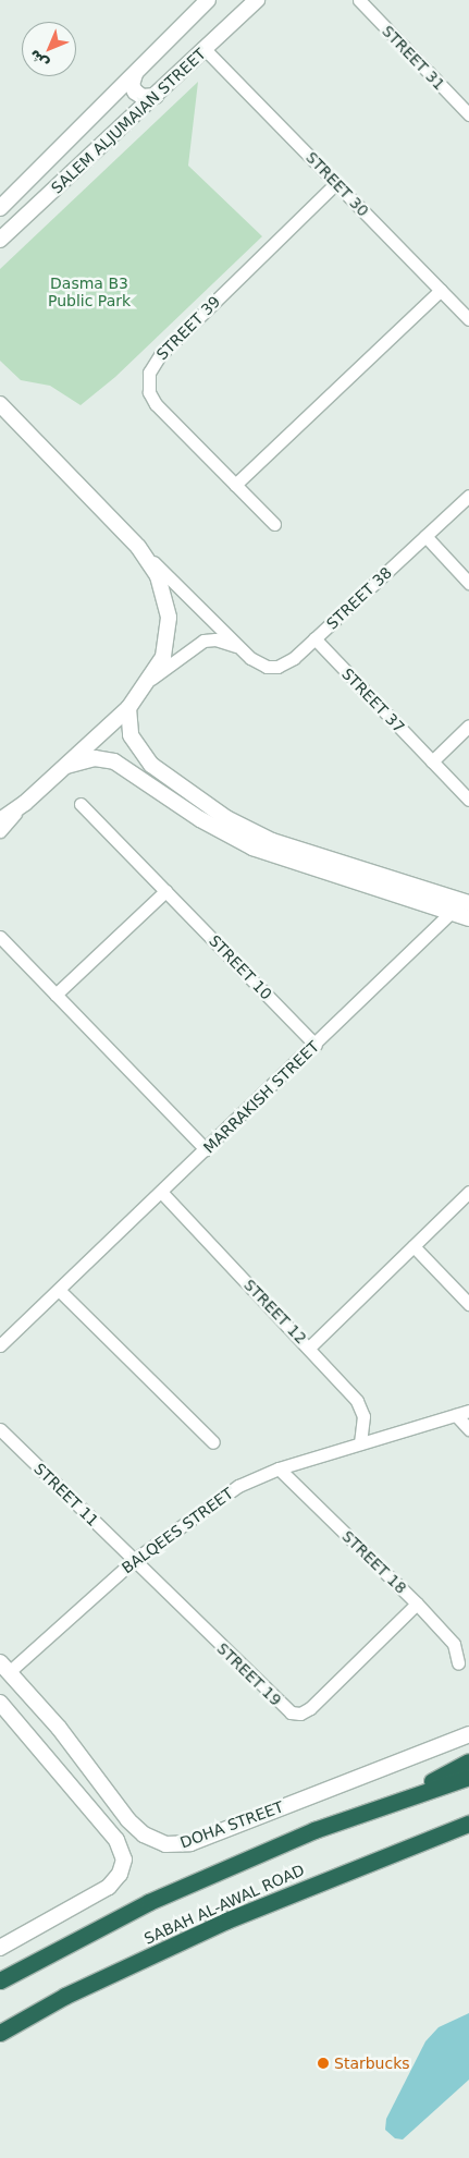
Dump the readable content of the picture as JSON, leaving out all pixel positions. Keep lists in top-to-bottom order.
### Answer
{
  "streets": {
    "highway": ["SABAH AL-AWAL ROAD"],
    "street": [
      "STREET 31",
      "SALEM ALJUMAIAN STREET",
      "STREET 30",
      "STREET 39",
      "STREET 38",
      "STREET 37",
      "STREET 10",
      "MARRAKISH STREET",
      "STREET 12",
      "STREET 11",
      "BALQEES STREET",
      "STREET 18",
      "STREET 19",
      "DOHA STREET"
    ]
  },
  "crossings": [
    ["SALEM ALJUMAIAN STREET", "STREET 30"],
    ["STREET 30", "STREET 39"],
    ["STREET 38", "STREET 37"],
    ["STREET 10", "MARRAKISH STREET"],
    ["MARRAKISH STREET", "STREET 12"],
    ["STREET 12", "BALQEES STREET"],
    ["STREET 11", "BALQEES STREET"],
    ["STREET 11", "STREET 19"],
    ["BALQEES STREET", "STREET 18"],
    ["BALQEES STREET", "STREET 19"],
    ["BALQEES STREET", "DOHA STREET"],
    ["STREET 18", "STREET 19"]
  ],
  "parks": ["Dasma B3 Public Park"],
  "places": ["Starbucks"],
  "north": "bottom left"
}
